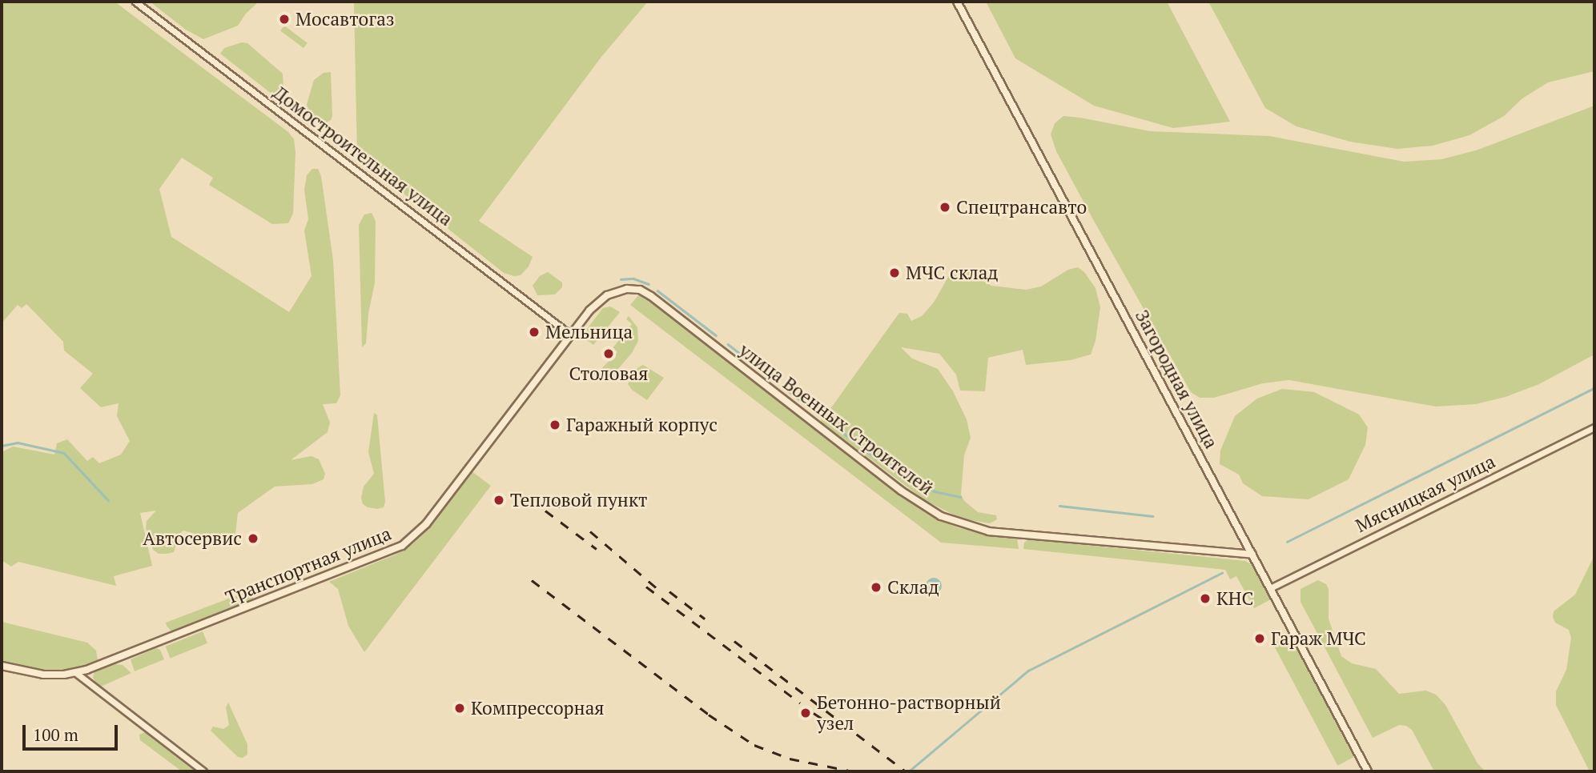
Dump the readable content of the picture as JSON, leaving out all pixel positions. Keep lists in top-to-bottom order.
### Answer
{
  "streets": {
    "street": [
      "Домостроительная улица",
      "Загородная улица",
      "улица Военных Строителей",
      "Мясницкая улица",
      "Транспортная улица"
    ]
  },
  "crossings": [
    ["Домостроительная улица", "улица Военных Строителей"],
    ["Домостроительная улица", "Транспортная улица"],
    ["Загородная улица", "улица Военных Строителей"],
    ["Загородная улица", "Мясницкая улица"],
    ["улица Военных Строителей", "Транспортная улица"]
  ],
  "places": [
    "Мосавтогаз",
    "Спецтрансавто",
    "МЧС склад",
    "Мельница",
    "Столовая",
    "Гаражный корпус",
    "Тепловой пункт",
    "Автосервис",
    "Склад",
    "КНС",
    "Гараж МЧС",
    "Компрессорная",
    "Бетонно-растворный узел"
  ],
  "scale_bar": "100 m"
}
